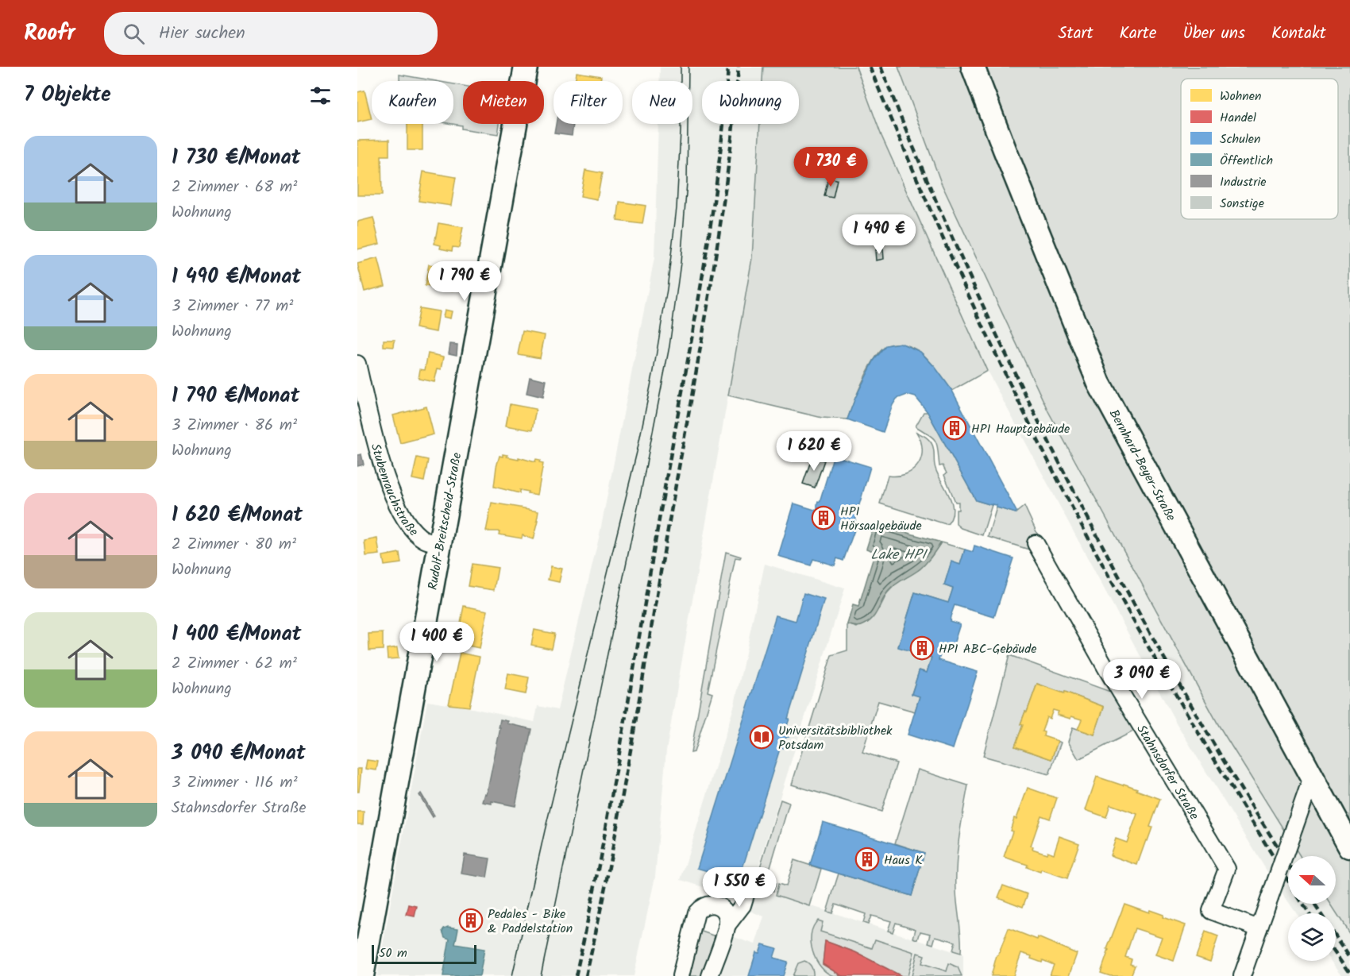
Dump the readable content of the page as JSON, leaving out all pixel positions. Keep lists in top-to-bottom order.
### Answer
{
  "streets": {
    "street": [
      "Bernhard-Beyer-Straße",
      "Stubenrauchstraße",
      "Rudolf-Breitscheid-Straße",
      "Stahnsdorfer Straße"
    ]
  },
  "crossings": [
    ["Stubenrauchstraße", "Rudolf-Breitscheid-Straße"]
  ],
  "water": ["Lake HPI"],
  "places": {
    "building": [
      "HPI Hauptgebäude",
      "HPI Hörsaalgebäude",
      "HPI ABC-Gebäude",
      "Haus K",
      "Pedales - Bike & Paddelstation"
    ],
    "library": ["Universitätsbibliothek Potsdam"]
  },
  "legend": [
    "Wohnen",
    "Handel",
    "Schulen",
    "Öffentlich",
    "Industrie",
    "Sonstige"
  ],
  "scale_bar": "50 m",
  "north": "left",
  "page": {
    "header": "Roofr",
    "search": "Hier suchen",
    "nav": [
      "Start",
      "Karte",
      "Über uns",
      "Kontakt"
    ],
    "heading": "7 Objekte",
    "chip": [
      "Kaufen",
      "Mieten",
      "Filter",
      "Neu",
      "Wohnung"
    ],
    "list": [
      {
        "name": "1 730 €/Monat",
        "note": "2 Zimmer · 68 m² · Wohnung"
      },
      {
        "name": "1 490 €/Monat",
        "note": "3 Zimmer · 77 m² · Wohnung"
      },
      {
        "name": "1 790 €/Monat",
        "note": "3 Zimmer · 86 m² · Wohnung"
      },
      {
        "name": "1 620 €/Monat",
        "note": "2 Zimmer · 80 m² · Wohnung"
      },
      {
        "name": "1 400 €/Monat",
        "note": "2 Zimmer · 62 m² · Wohnung"
      },
      {
        "name": "3 090 €/Monat",
        "note": "3 Zimmer · 116 m² · Stahnsdorfer Straße"
      }
    ],
    "price": [
      "1 730 €",
      "1 490 €",
      "1 790 €",
      "1 620 €",
      "1 400 €",
      "3 090 €",
      "1 550 €"
    ],
    "scale": "50 m"
  }
}
